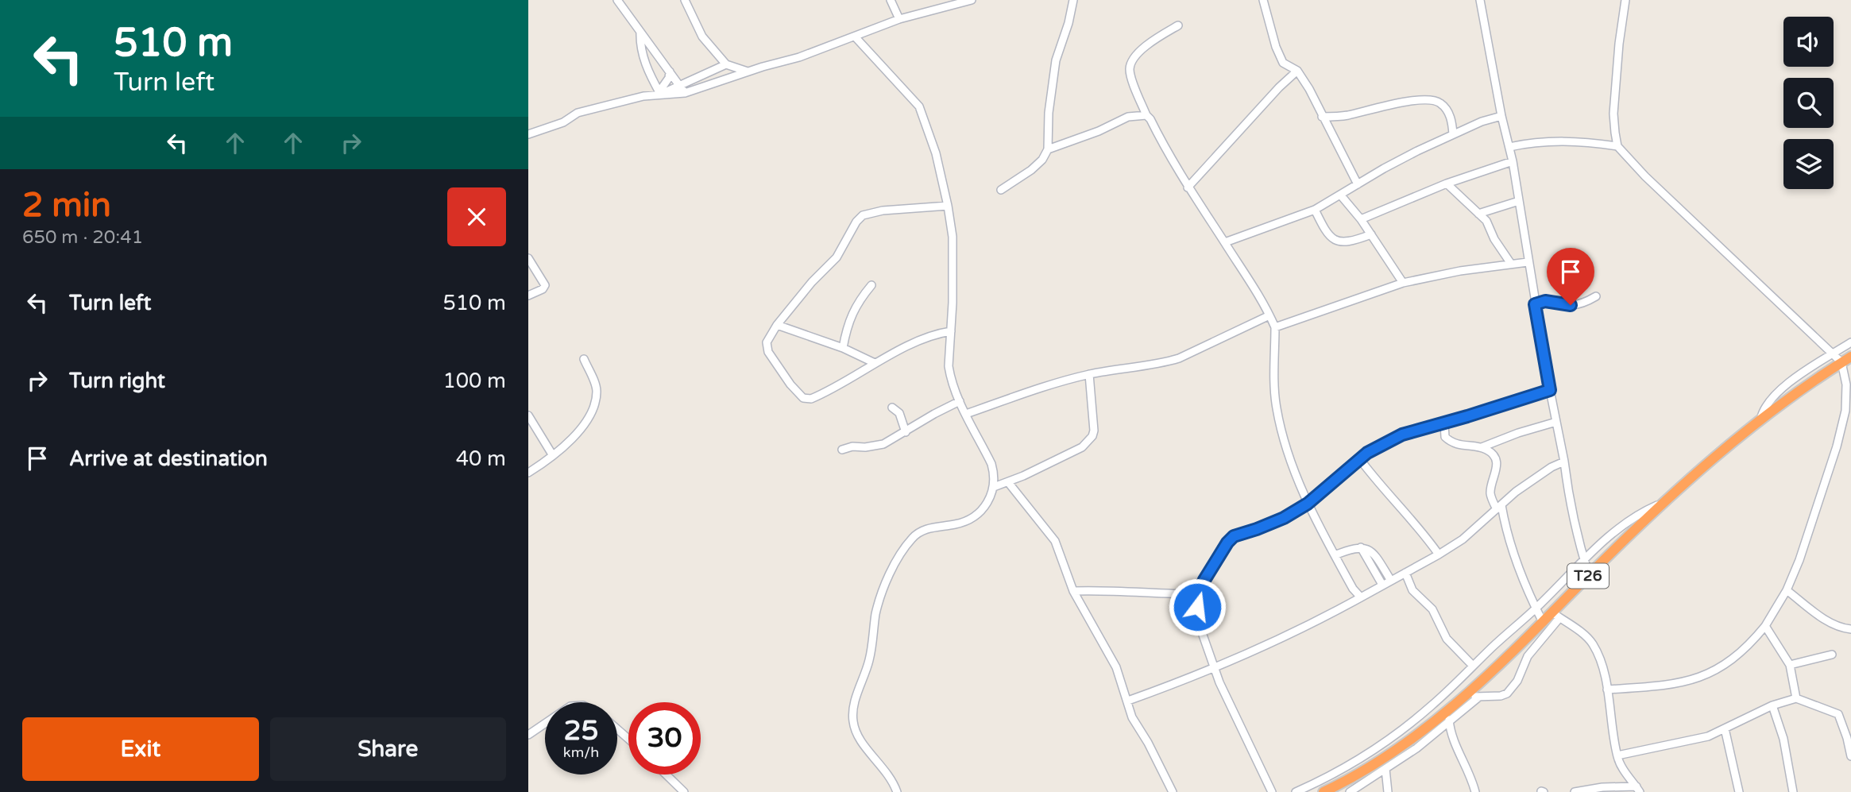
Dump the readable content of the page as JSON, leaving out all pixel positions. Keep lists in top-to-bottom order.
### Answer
{
  "streets": {
    "highway": ["T26"]
  },
  "page": {
    "turn": ["510 m", "Turn left"],
    "heading": ["2 min", "650 m · 20:41"],
    "list": [
      {
        "name": "Turn left",
        "value": "510 m"
      },
      {
        "name": "Turn right",
        "value": "100 m"
      },
      {
        "name": "Arrive at destination",
        "value": "40 m"
      }
    ],
    "speed": "25 km/h",
    "limit": "30",
    "buttons": ["Exit", "Share"]
  }
}
